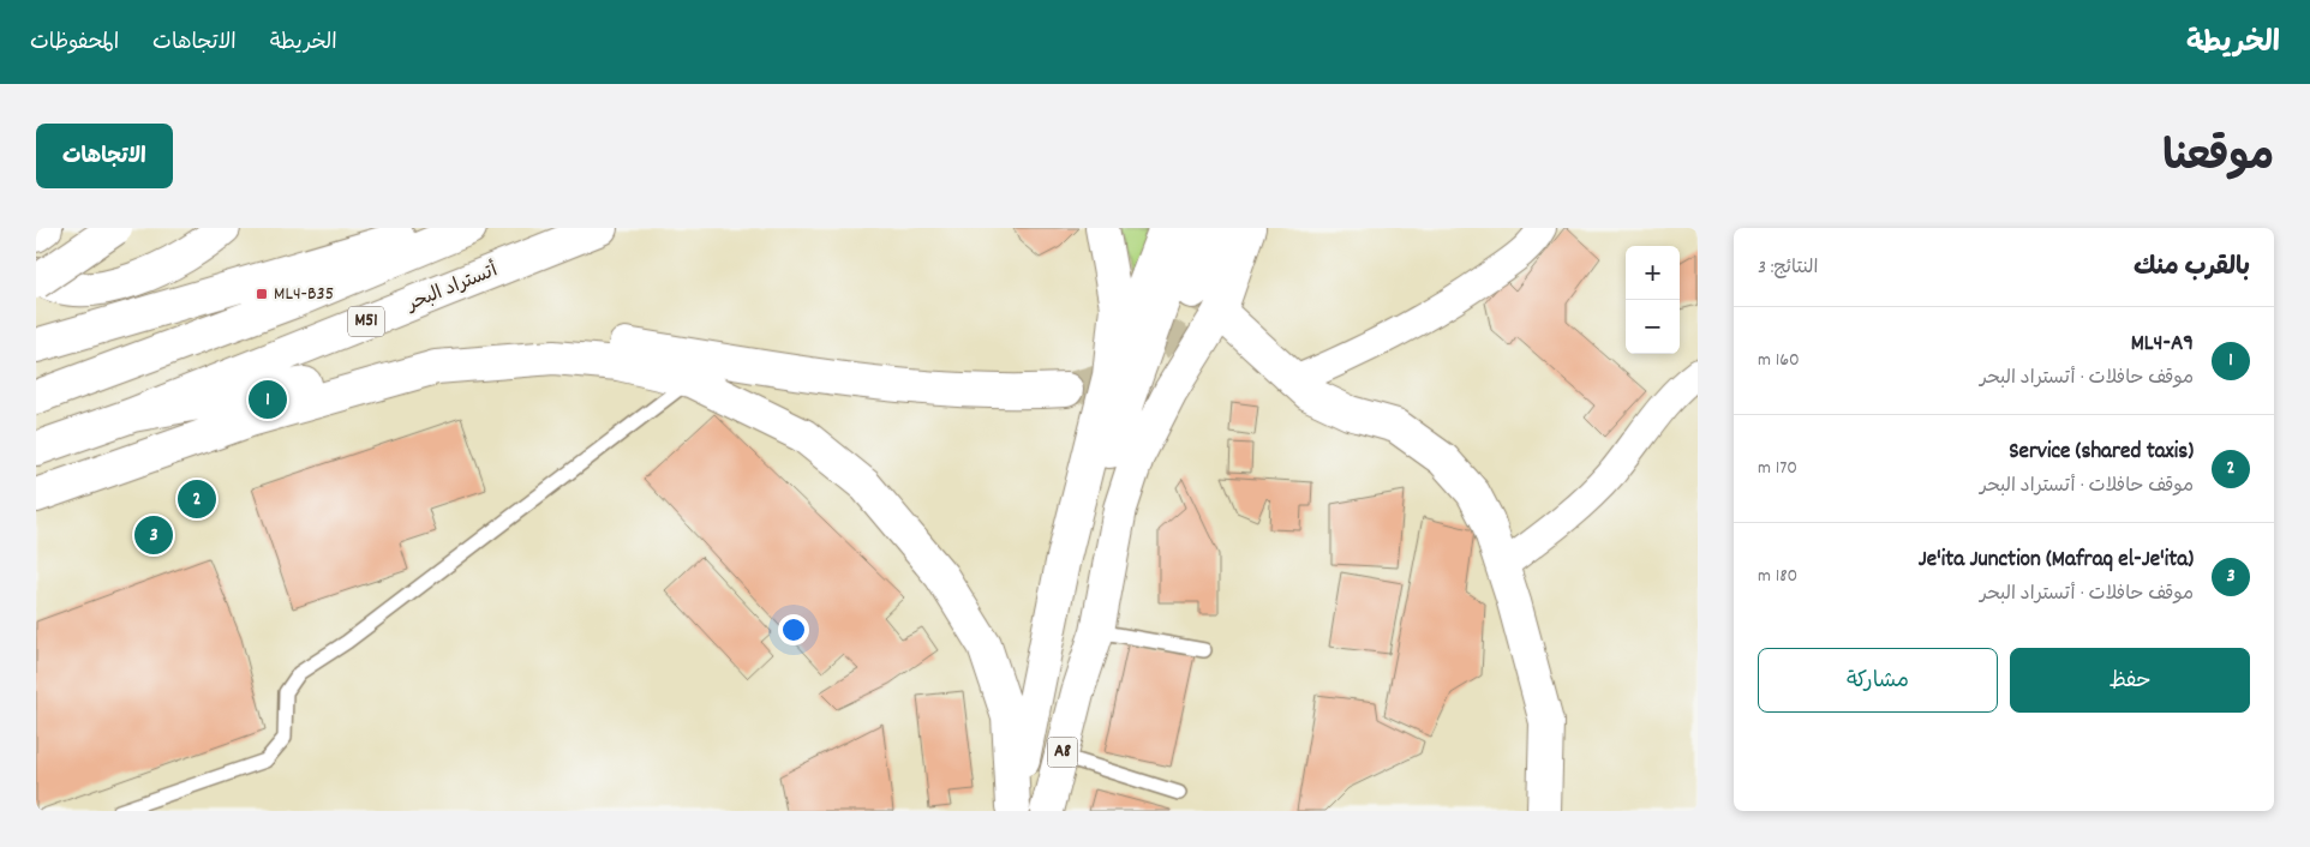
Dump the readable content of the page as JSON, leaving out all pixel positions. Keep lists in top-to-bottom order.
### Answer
{
  "streets": {
    "main road": ["أتستراد البحر", "M51", "A8"]
  },
  "places": {
    "transit": ["ML4-B35"]
  },
  "page": {
    "header": "الخريطة",
    "nav": ["الخريطة", "الاتجاهات", "المحفوظات"],
    "title": "موقعنا",
    "buttons": [
      "الاتجاهات",
      ["حفظ", "مشاركة"]
    ],
    "heading": ["بالقرب منك", "النتائج: 3"],
    "map_buttons": ["+", "−"],
    "list": [
      {
        "mark": "1",
        "name": "ML4-A9",
        "note": "موقف حافلات · أتستراد البحر",
        "value": "160 m"
      },
      {
        "mark": "2",
        "name": "Service (shared taxis)",
        "note": "موقف حافلات · أتستراد البحر",
        "value": "170 m"
      },
      {
        "mark": "3",
        "name": "Je'ita Junction (Mafraq el-Je'ita)",
        "note": "موقف حافلات · أتستراد البحر",
        "value": "180 m"
      }
    ],
    "pins": ["1", "2", "3"]
  }
}
